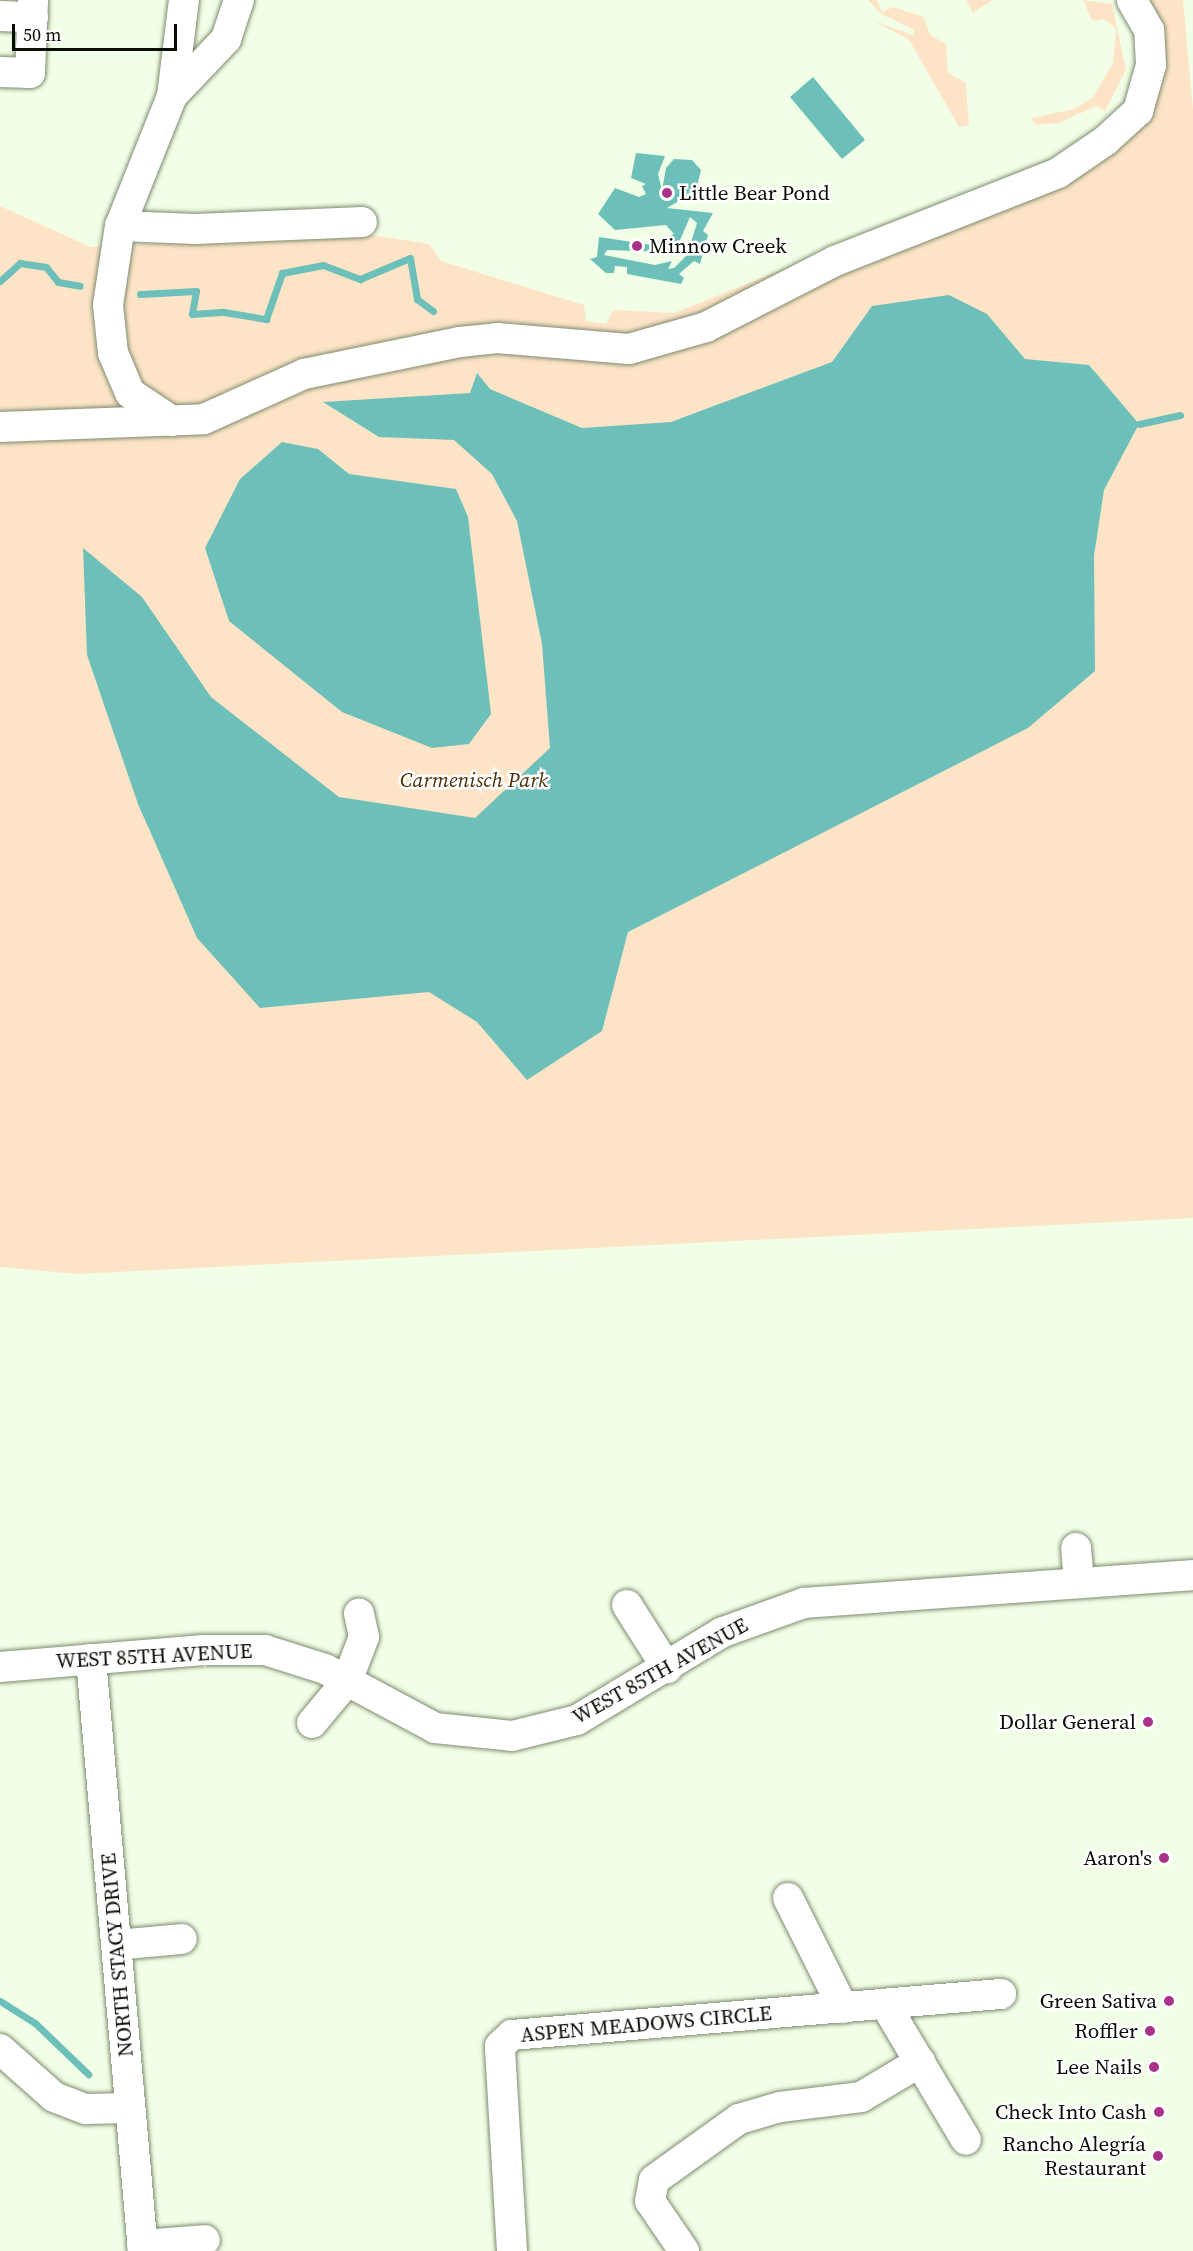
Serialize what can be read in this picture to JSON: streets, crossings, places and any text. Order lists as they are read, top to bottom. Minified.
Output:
{"streets":{"street":["WEST 85TH AVENUE","NORTH STACY DRIVE","ASPEN MEADOWS CIRCLE"]},"crossings":[["WEST 85TH AVENUE","NORTH STACY DRIVE"]],"parks":["Carmenisch Park"],"places":["Little Bear Pond","Minnow Creek","Dollar General","Aaron's","Green Sativa","Roffler","Lee Nails","Check Into Cash","Rancho Alegría Restaurant"],"scale_bar":"50 m"}
